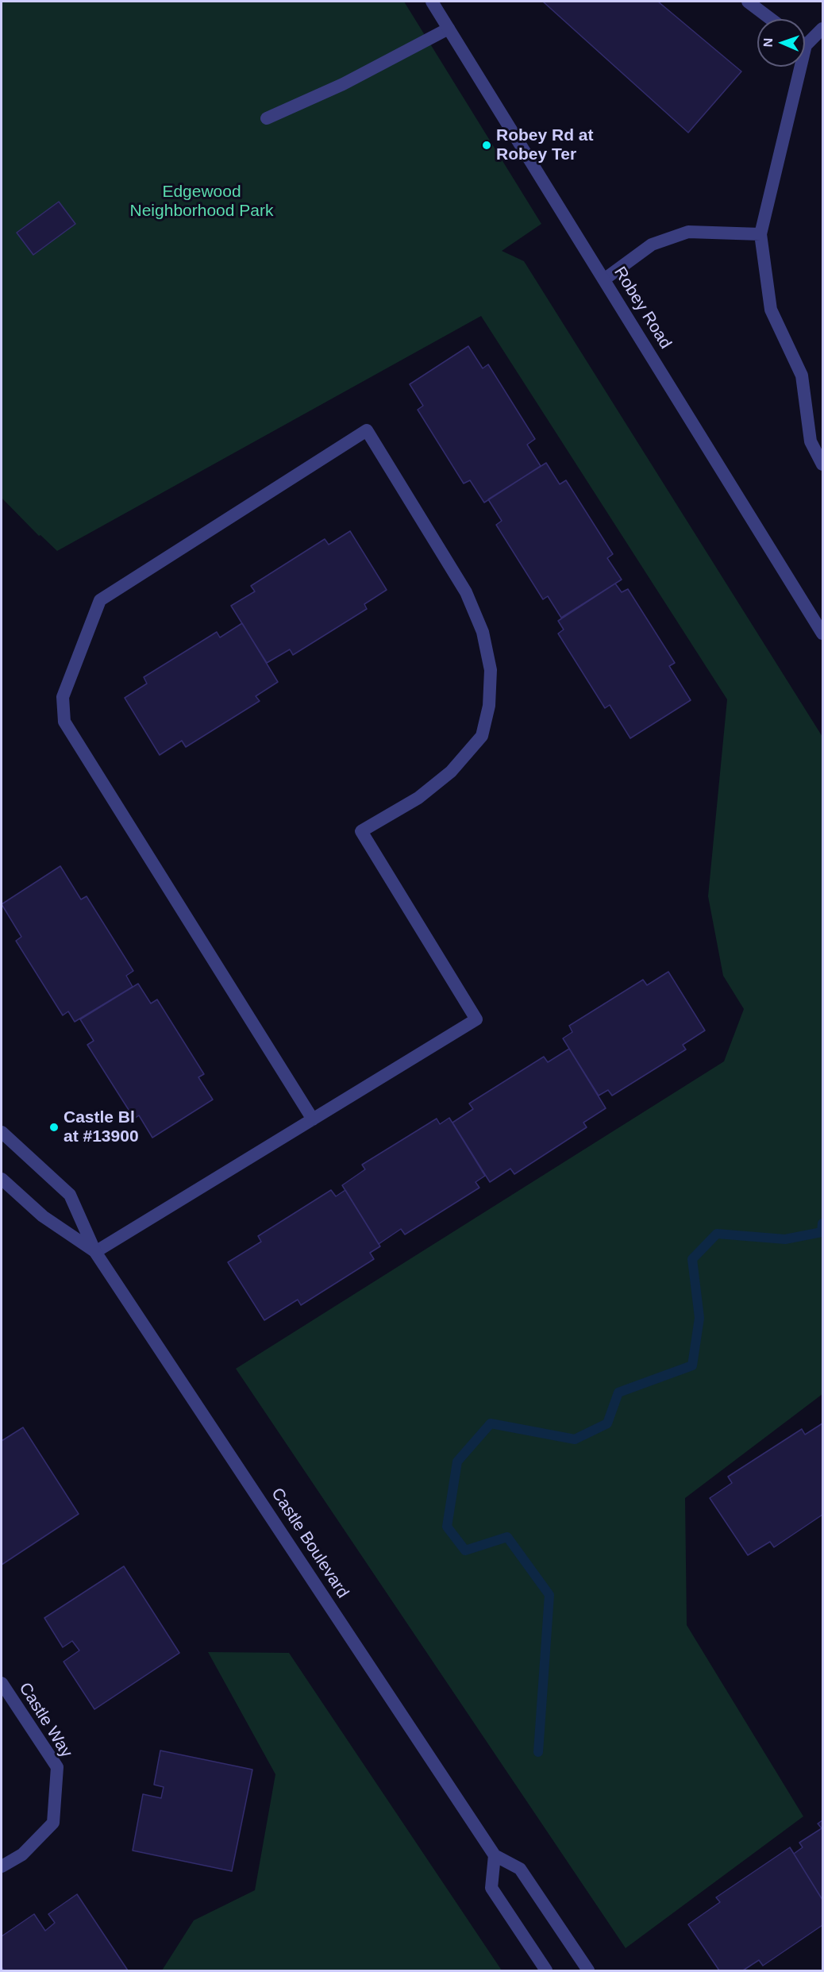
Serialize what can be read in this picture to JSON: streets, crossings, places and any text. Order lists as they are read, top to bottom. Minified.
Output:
{"streets":{"street":["Robey Road","Castle Boulevard","Castle Way"]},"parks":["Edgewood Neighborhood Park"],"places":["Robey Rd at Robey Ter","Castle Bl at #13900"],"north":"left"}
